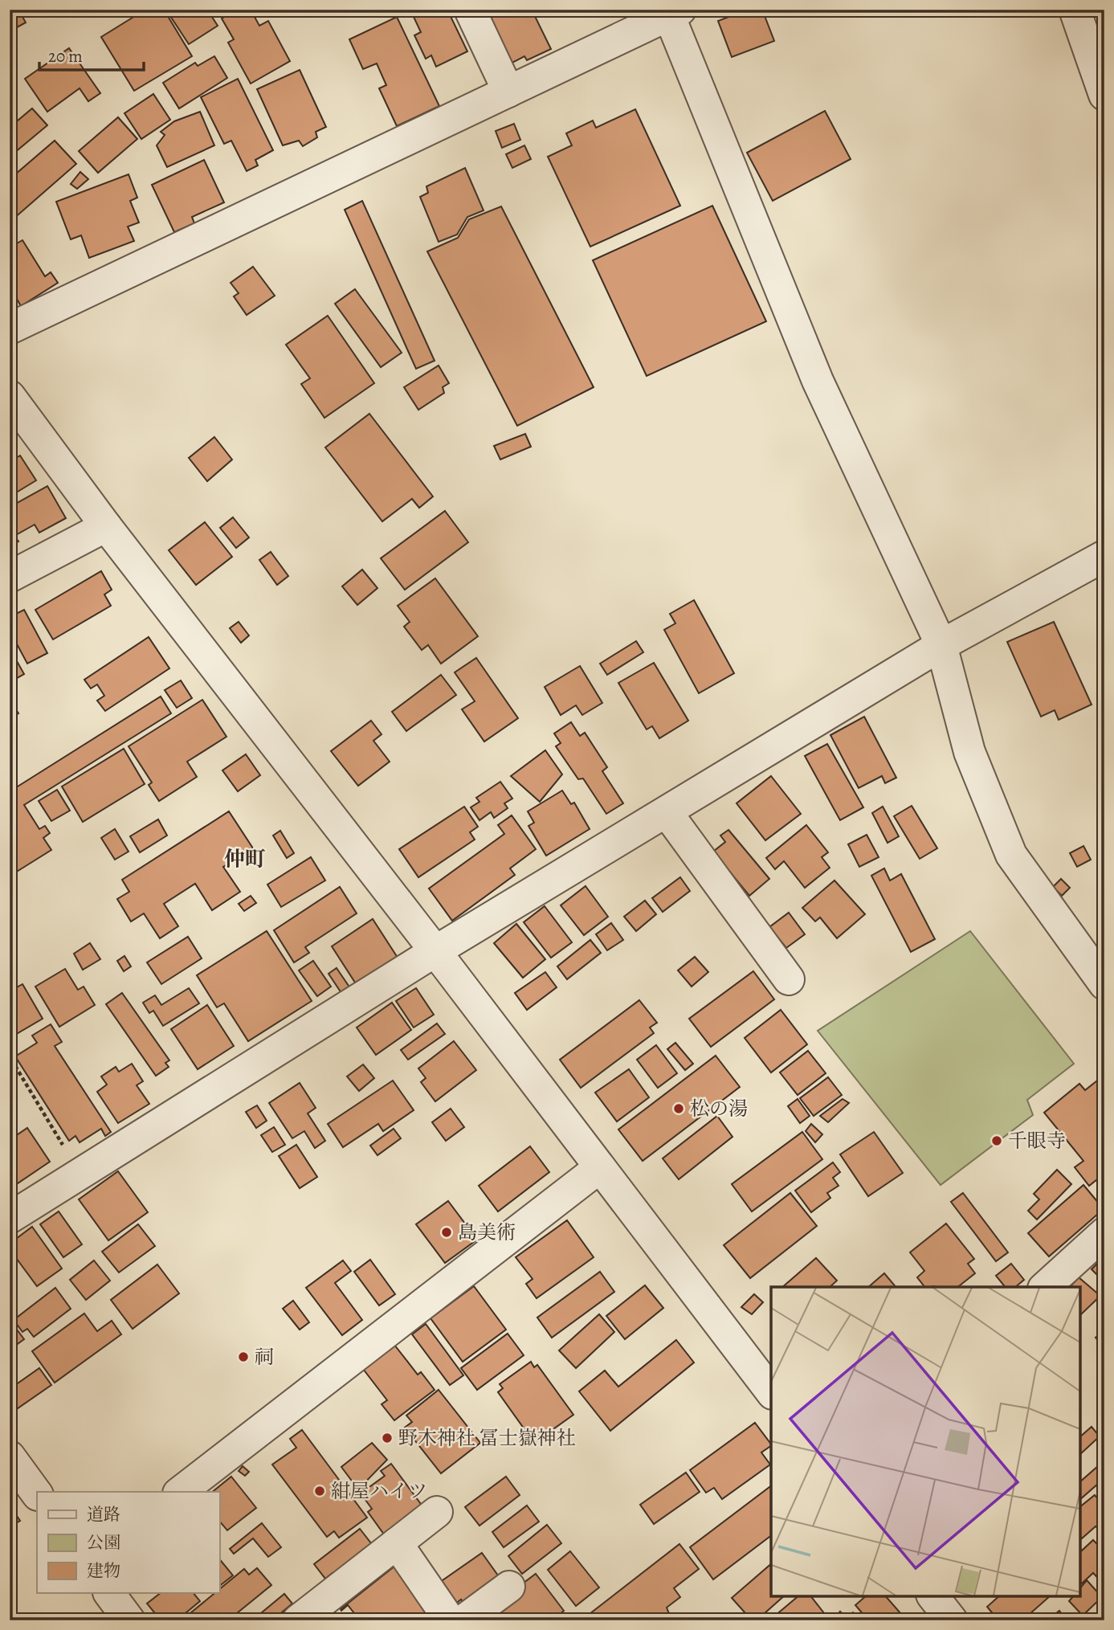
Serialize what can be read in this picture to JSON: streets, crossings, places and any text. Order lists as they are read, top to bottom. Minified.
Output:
{"districts":["仲町"],"places":["松の湯","千眼寺","島美術","祠","野木神社 冨士嶽神社","紺屋ハイツ"],"legend":["道路","公園","建物"],"scale_bar":"20 m"}
